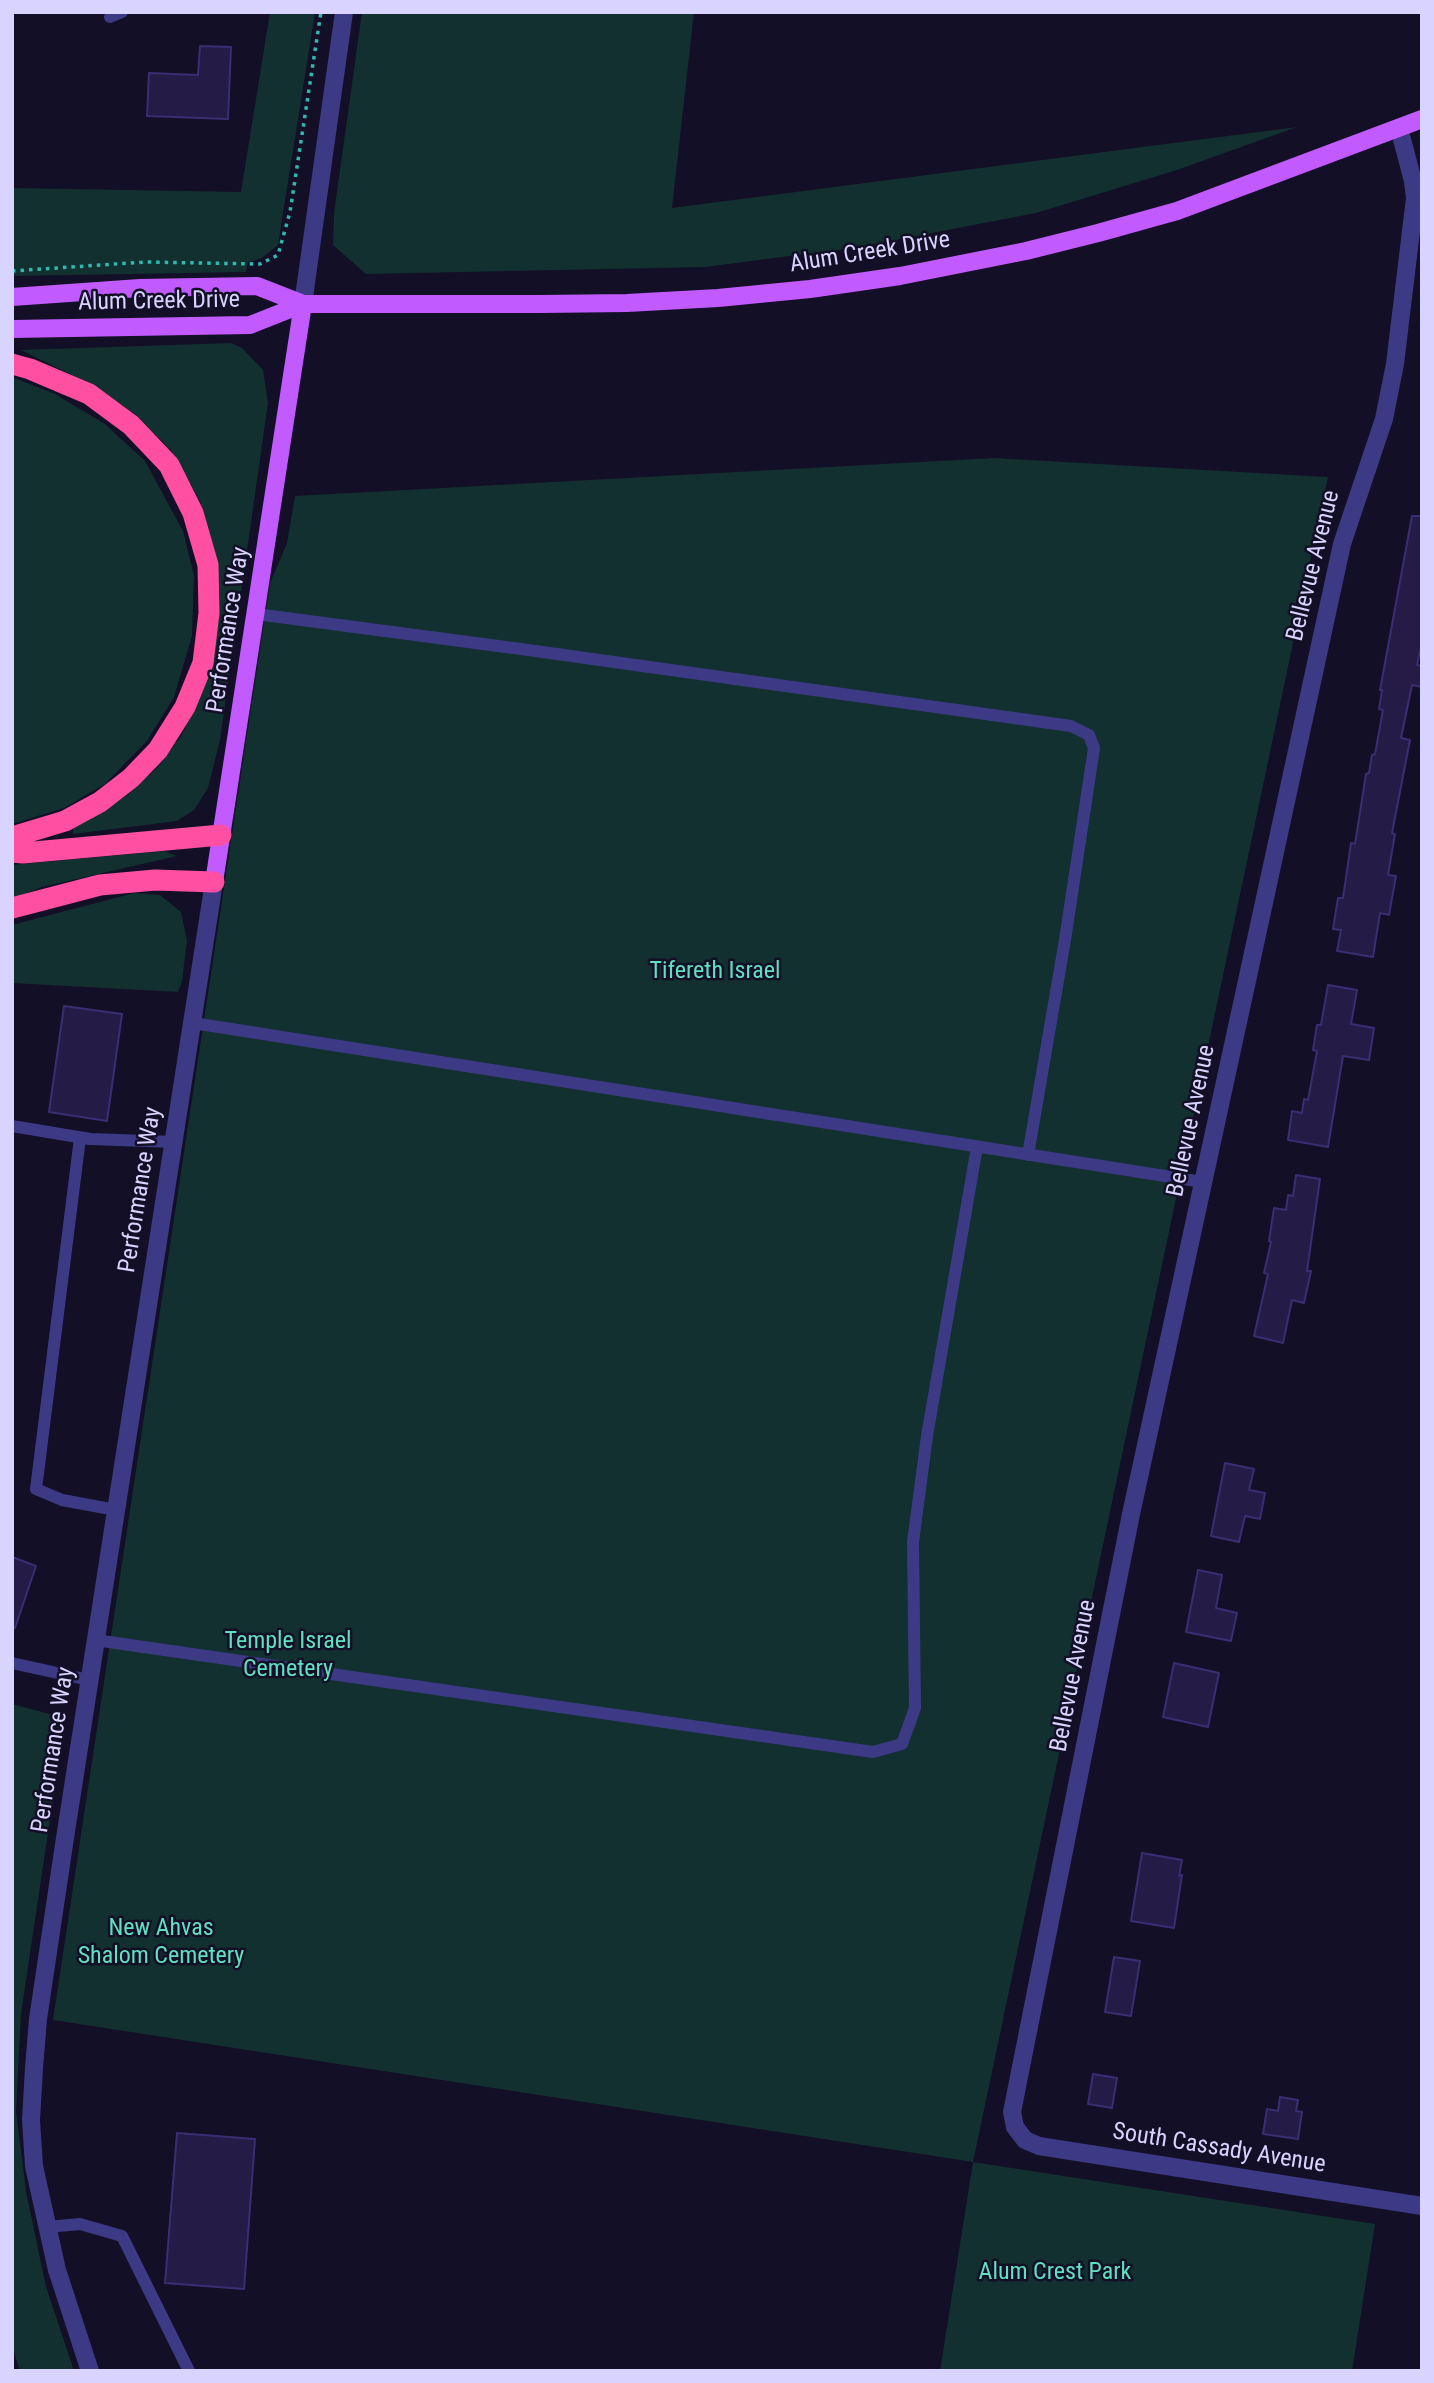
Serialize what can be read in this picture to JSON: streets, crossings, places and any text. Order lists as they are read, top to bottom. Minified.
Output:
{"streets":{"main road":["Alum Creek Drive","Performance Way"],"street":["Bellevue Avenue","South Cassady Avenue"]},"crossings":[["Alum Creek Drive","Bellevue Avenue"],["Alum Creek Drive","Performance Way"],["Bellevue Avenue","South Cassady Avenue"]],"parks":["Tifereth Israel","Temple Israel Cemetery","New Ahvas Shalom Cemetery","Alum Crest Park"]}
